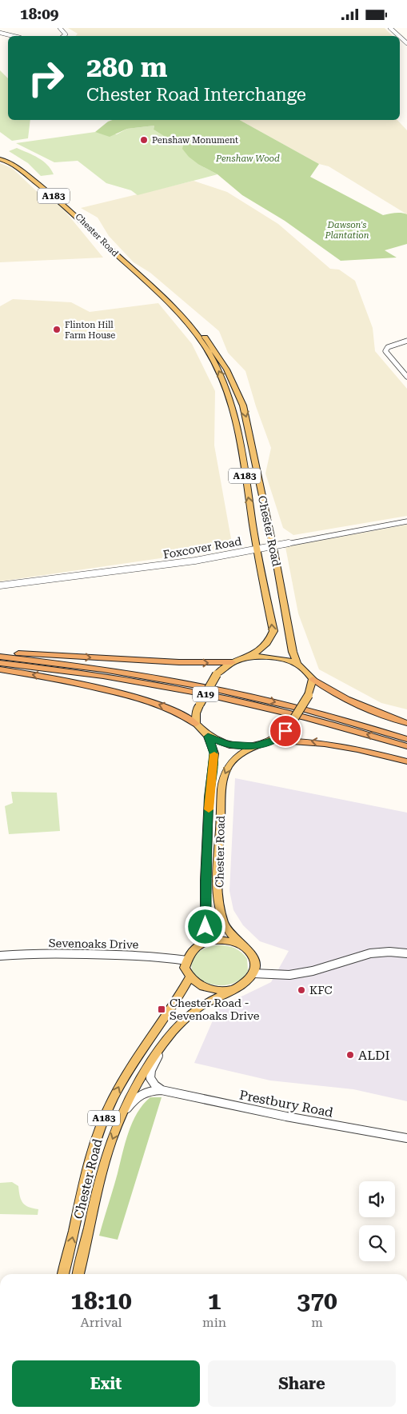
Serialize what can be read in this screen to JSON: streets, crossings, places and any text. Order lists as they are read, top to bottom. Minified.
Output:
{"streets":{"highway":["A19"],"main road":["A183","Chester Road"],"street":["Foxcover Road","Sevenoaks Drive","Prestbury Road"]},"crossings":[["A183","Chester Road"],["Chester Road","Foxcover Road"],["Chester Road","A19"],["Chester Road","Sevenoaks Drive"],["Chester Road","Prestbury Road"]],"parks":["Penshaw Wood","Dawson's Plantation"],"places":{"other":["Penshaw Monument","Flinton Hill Farm House","KFC","ALDI"],"transit":["Chester Road - Sevenoaks Drive"]},"page":{"status":"18:09","turn":["280 m","Chester Road Interchange"],"eta":["18:10","Arrival","1","min","370","m"],"buttons":["Exit","Share"]}}
